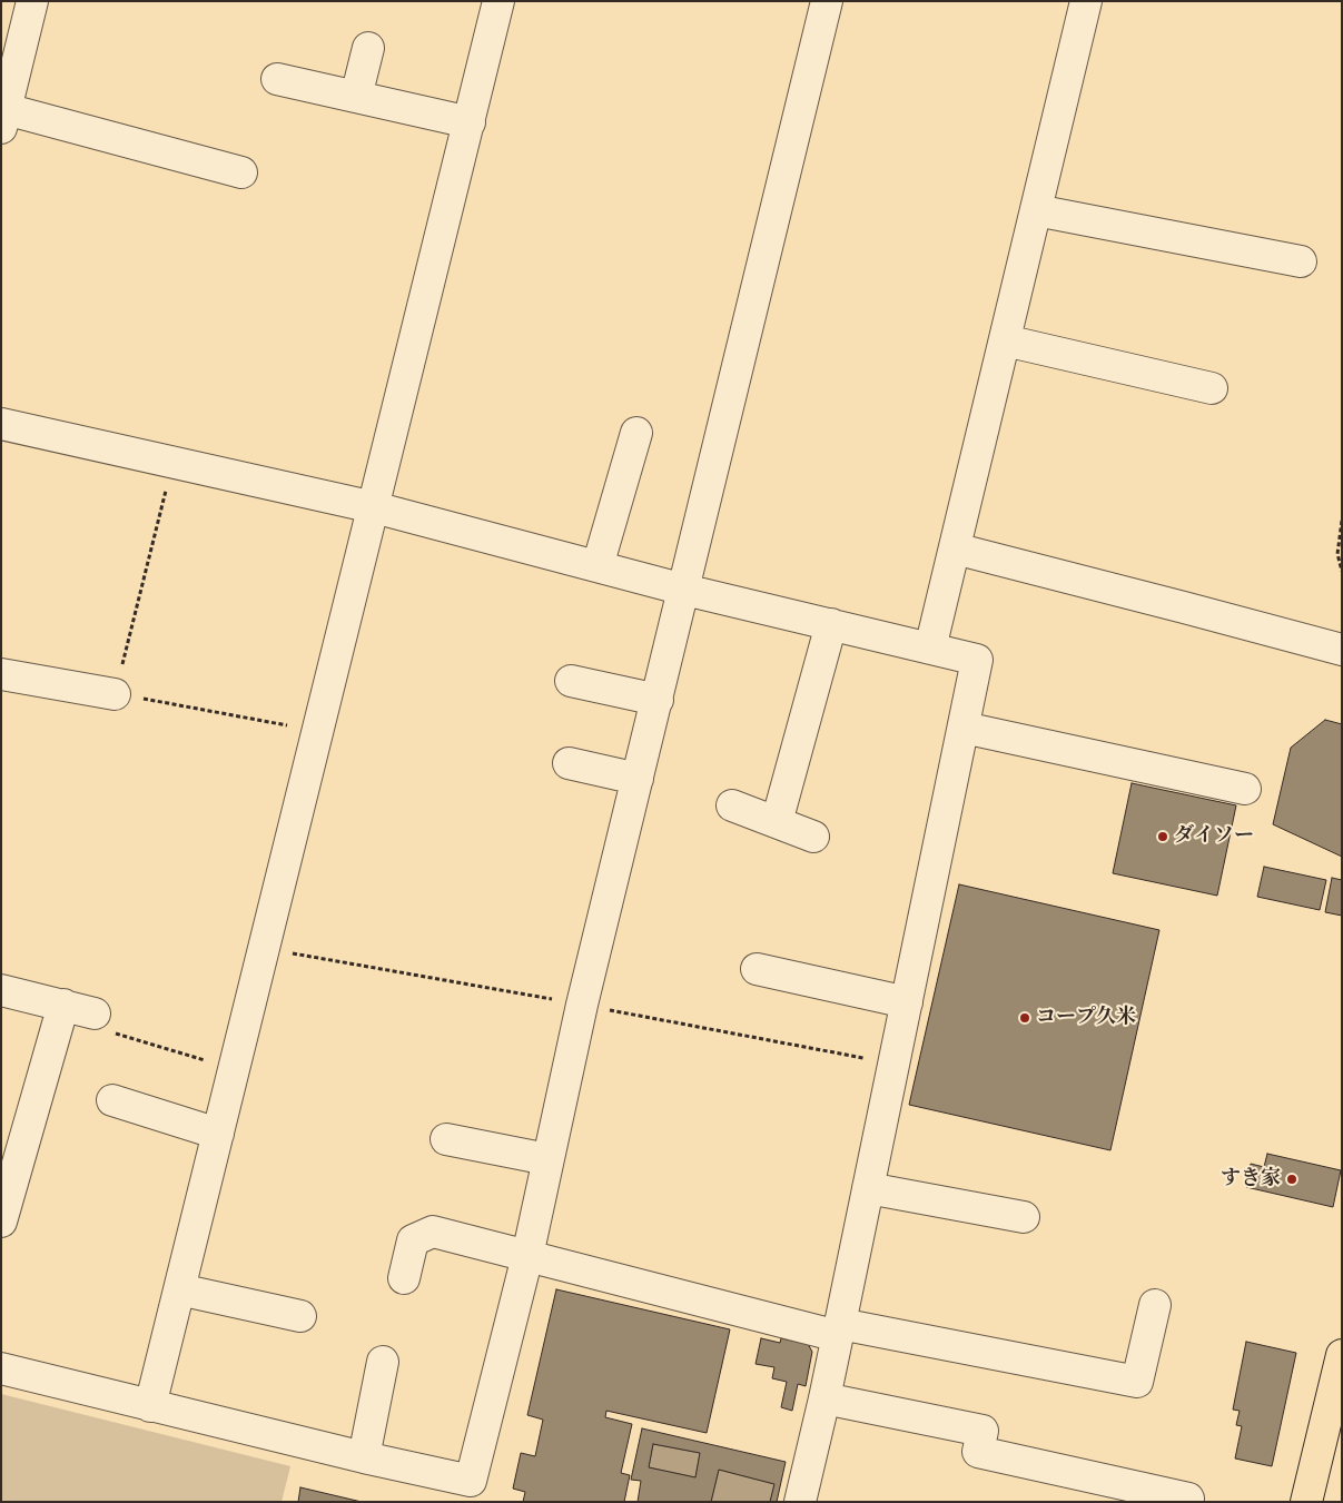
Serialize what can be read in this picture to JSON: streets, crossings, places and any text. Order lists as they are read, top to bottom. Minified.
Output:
{"places":["ダイソー","コープ久米","すき家"]}
